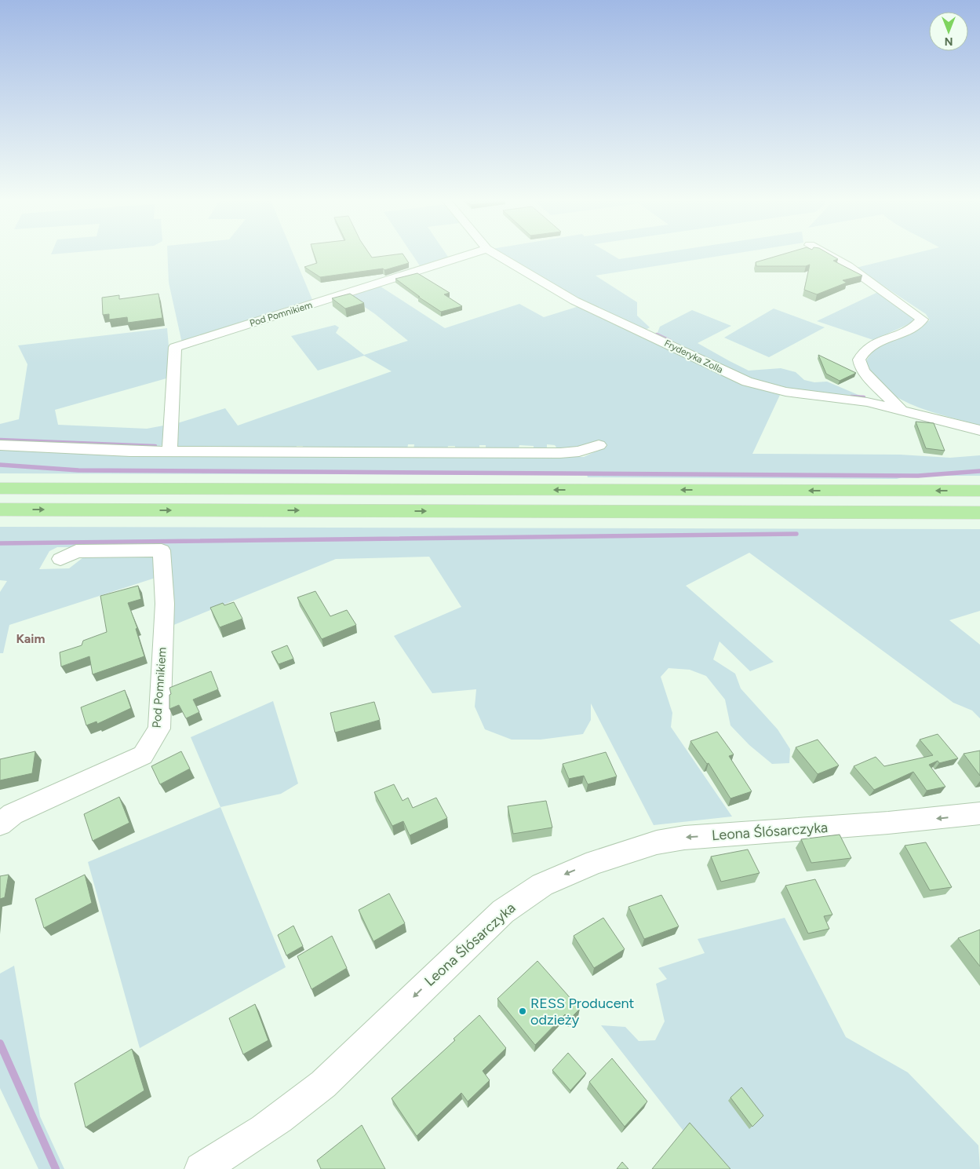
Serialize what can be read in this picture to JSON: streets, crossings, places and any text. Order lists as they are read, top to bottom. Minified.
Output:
{"streets":{"street":["Pod Pomnikiem","Fryderyka Zolla","Leona Ślósarczyka"]},"one_way":["Leona Ślósarczyka"],"districts":["Kaim"],"places":["RESS Producent odzieży"],"north":"bottom"}
